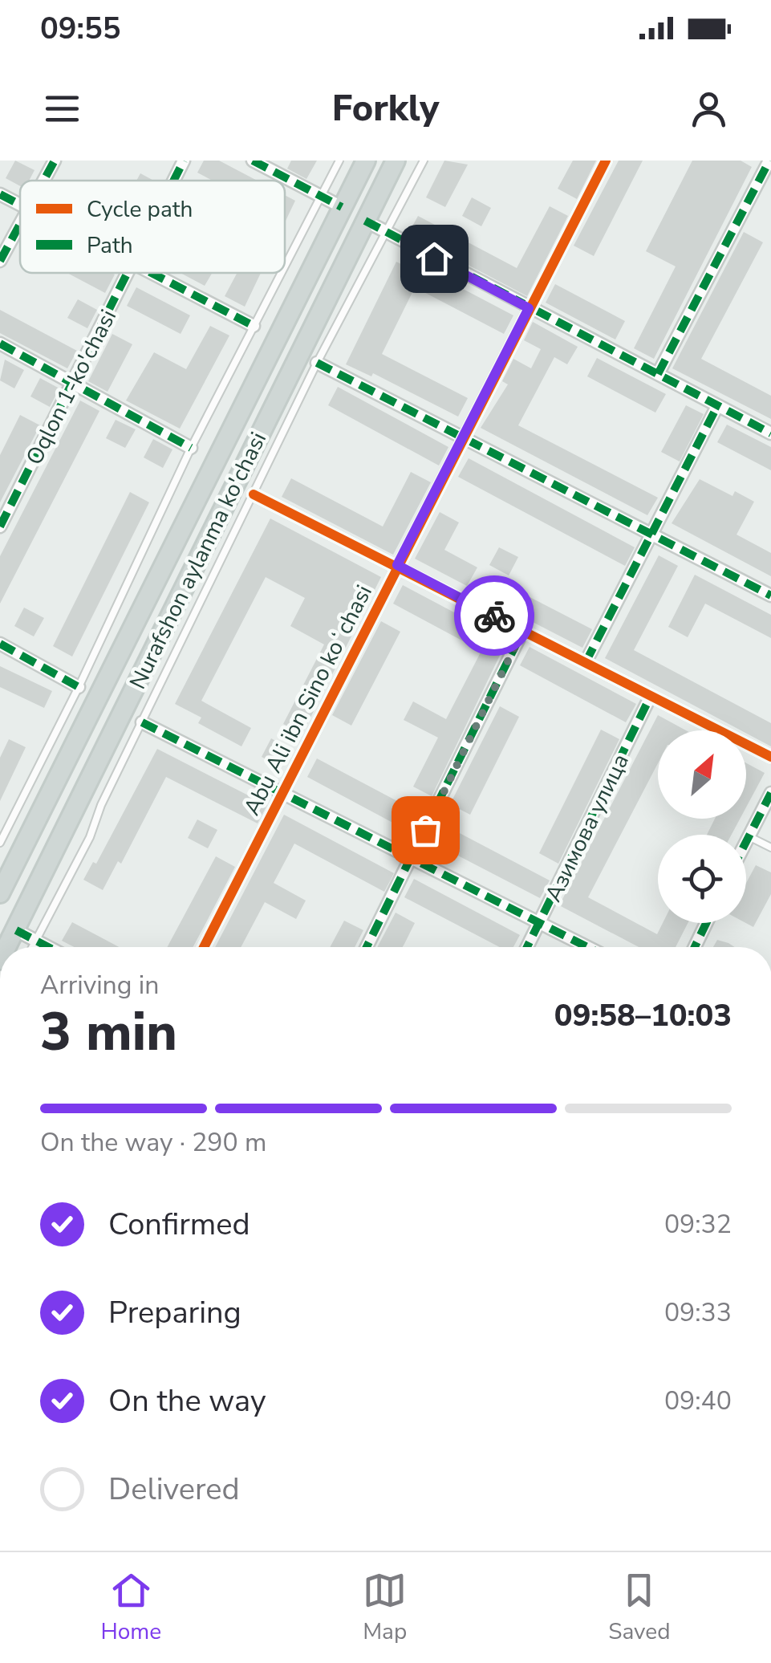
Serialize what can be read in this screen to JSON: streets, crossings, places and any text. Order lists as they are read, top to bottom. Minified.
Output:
{"streets":{"main road":["Nurafshon aylanma ko'chasi"],"street":["Oqlon 1-ko'chasi","Abu Ali ibn Sino koʻchasi","Азимова улица"]},"legend":["Cycle path","Path"],"north":"top right","page":{"status":"09:55","header":"Forkly","heading":["3 min","Arriving in","09:58–10:03"],"bar":"On the way · 290 m","list":[["Confirmed","09:32"],["Preparing","09:33"],["On the way","09:40"],"Delivered"],"tabs":["Home","Map","Saved"]}}
